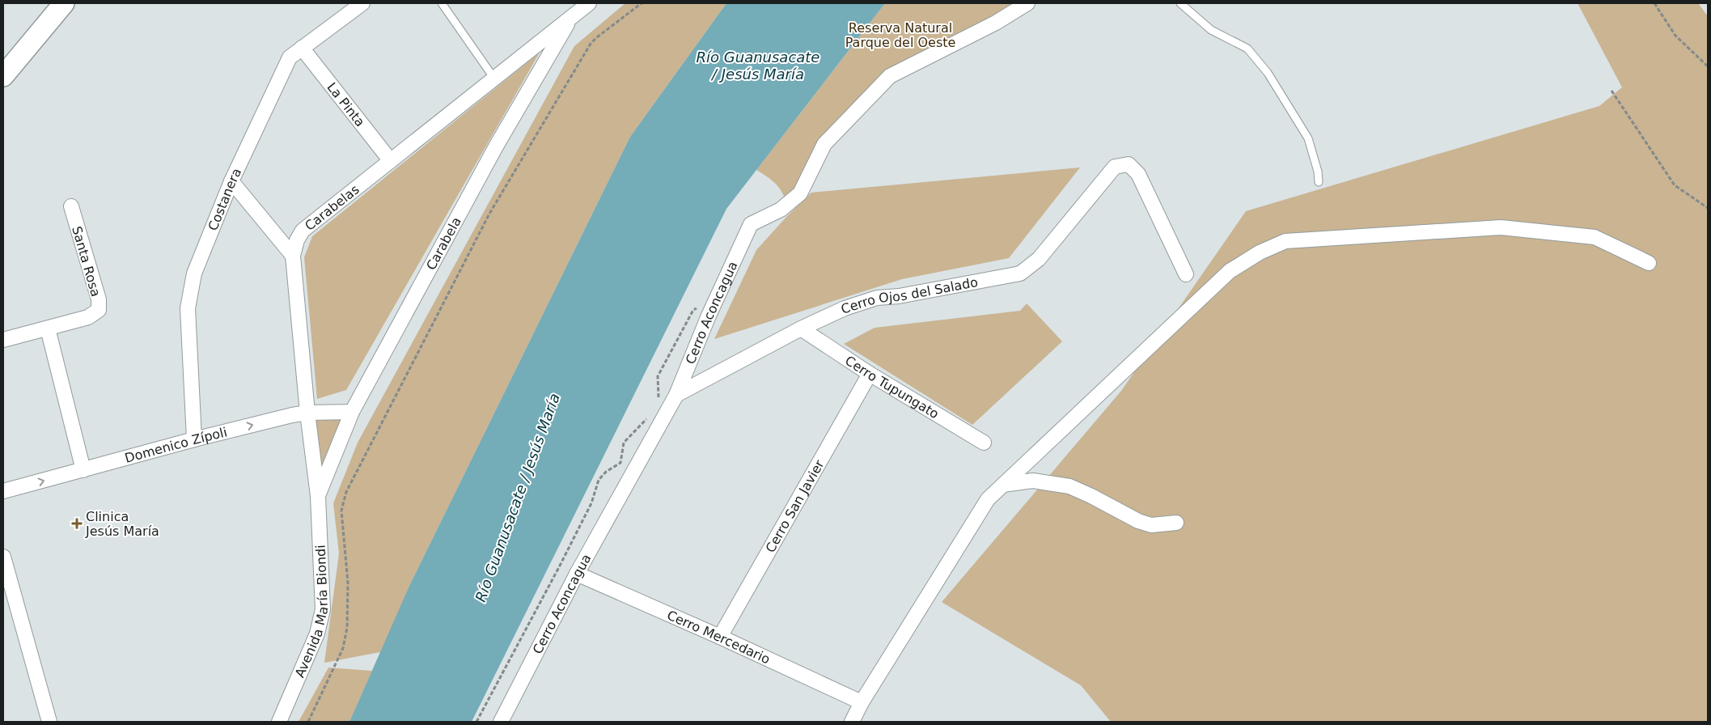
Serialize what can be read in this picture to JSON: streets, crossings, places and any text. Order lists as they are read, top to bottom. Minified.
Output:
{"streets":{"street":["La Pinta","Costanera","Carabelas","Carabela","Santa Rosa","Cerro Ojos del Salado","Cerro Aconcagua","Cerro Tupungato","Domenico Zípoli","Cerro San Javier","Avenida María Biondi","Cerro Mercedario"]},"crossings":[["La Pinta","Costanera"],["La Pinta","Carabelas"],["Costanera","Domenico Zípoli"],["Carabelas","Carabela"],["Carabelas","Domenico Zípoli"],["Carabelas","Avenida María Biondi"],["Carabela","Domenico Zípoli"],["Carabela","Avenida María Biondi"],["Cerro Ojos del Salado","Cerro Aconcagua"],["Cerro Ojos del Salado","Cerro Tupungato"],["Cerro Aconcagua","Cerro Mercedario"],["Cerro Tupungato","Cerro San Javier"],["Cerro San Javier","Cerro Mercedario"]],"one_way":["Domenico Zípoli"],"water":["Río Guanusacate / Jesús María"],"parks":["Reserva Natural Parque del Oeste"],"places":{"health":["Clinica Jesús María"]}}
